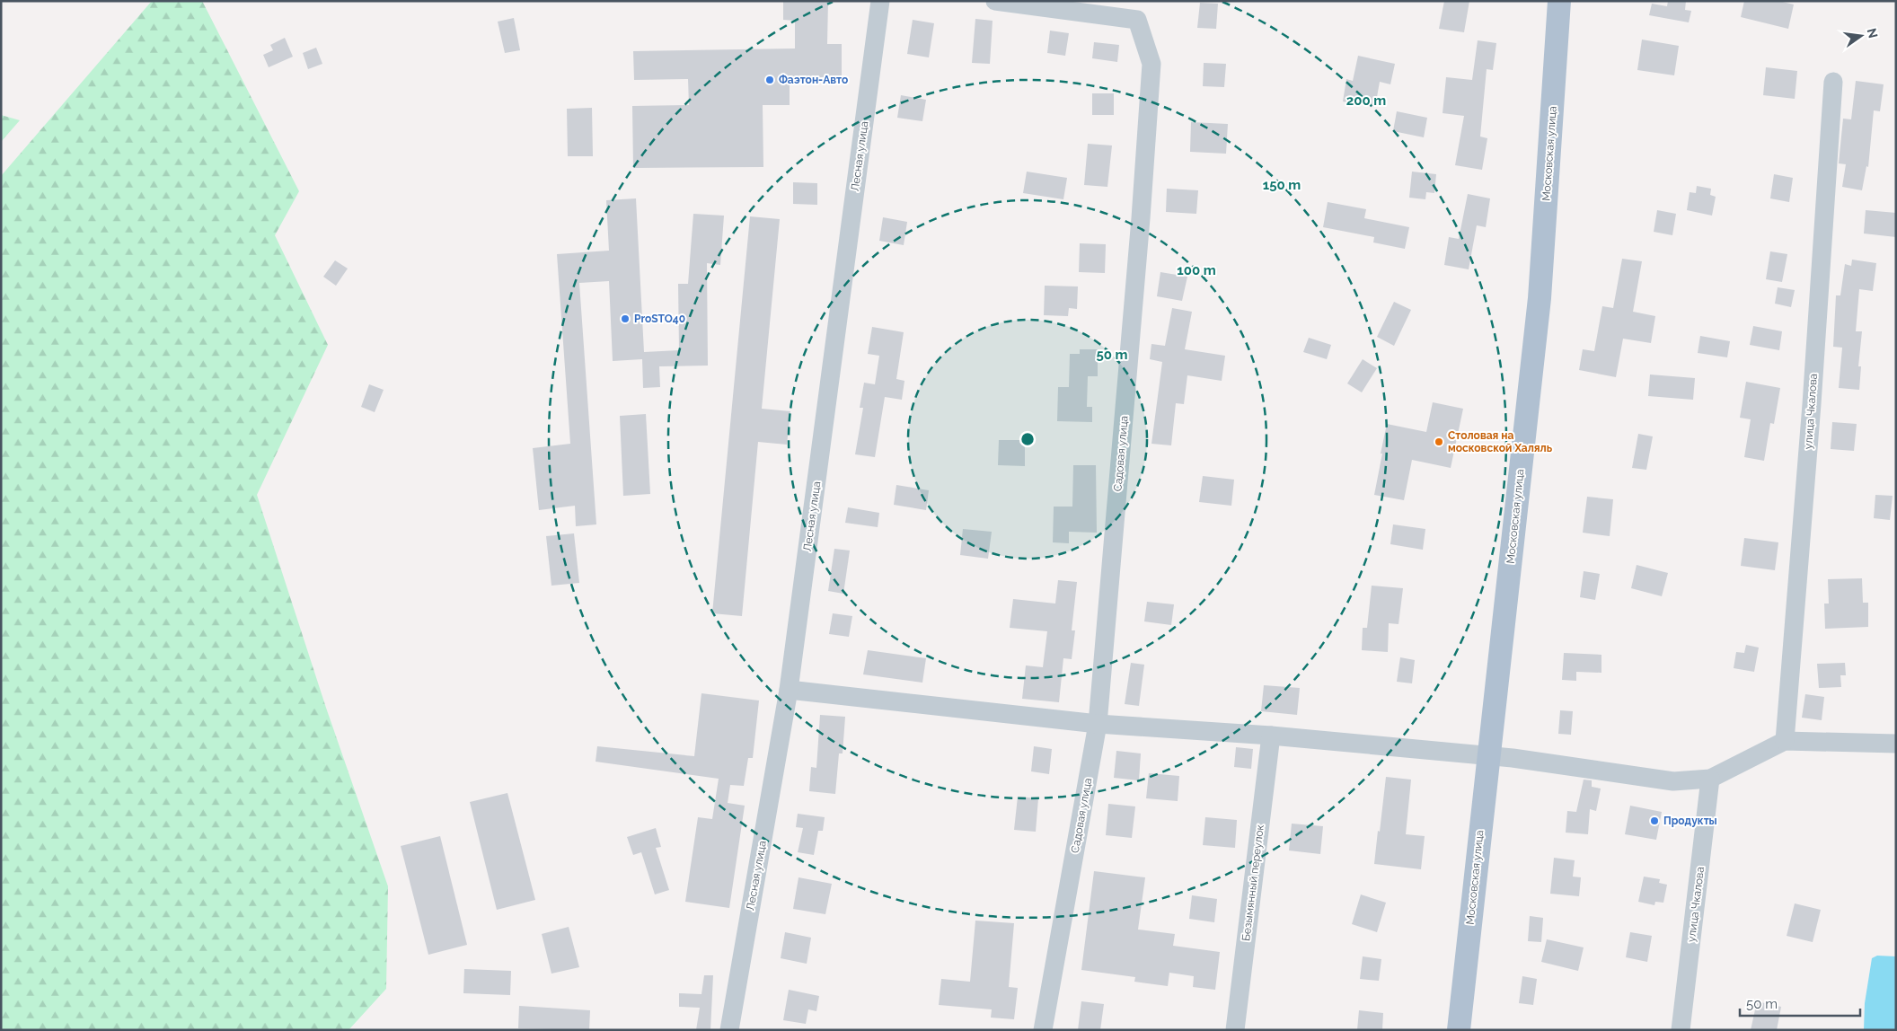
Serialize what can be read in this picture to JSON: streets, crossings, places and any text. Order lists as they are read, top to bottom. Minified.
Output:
{"streets":{"main road":["Московская улица"],"street":["Лесная улица","улица Чкалова","Садовая улица","Безымянный переулок"]},"places":["Фаэтон-Авто","ProSTO40","Столовая на московской Халяль","Продукты"],"scale_bar":"50 m","north":"right","rings":["200 m","150 m","100 m","50 m"]}
